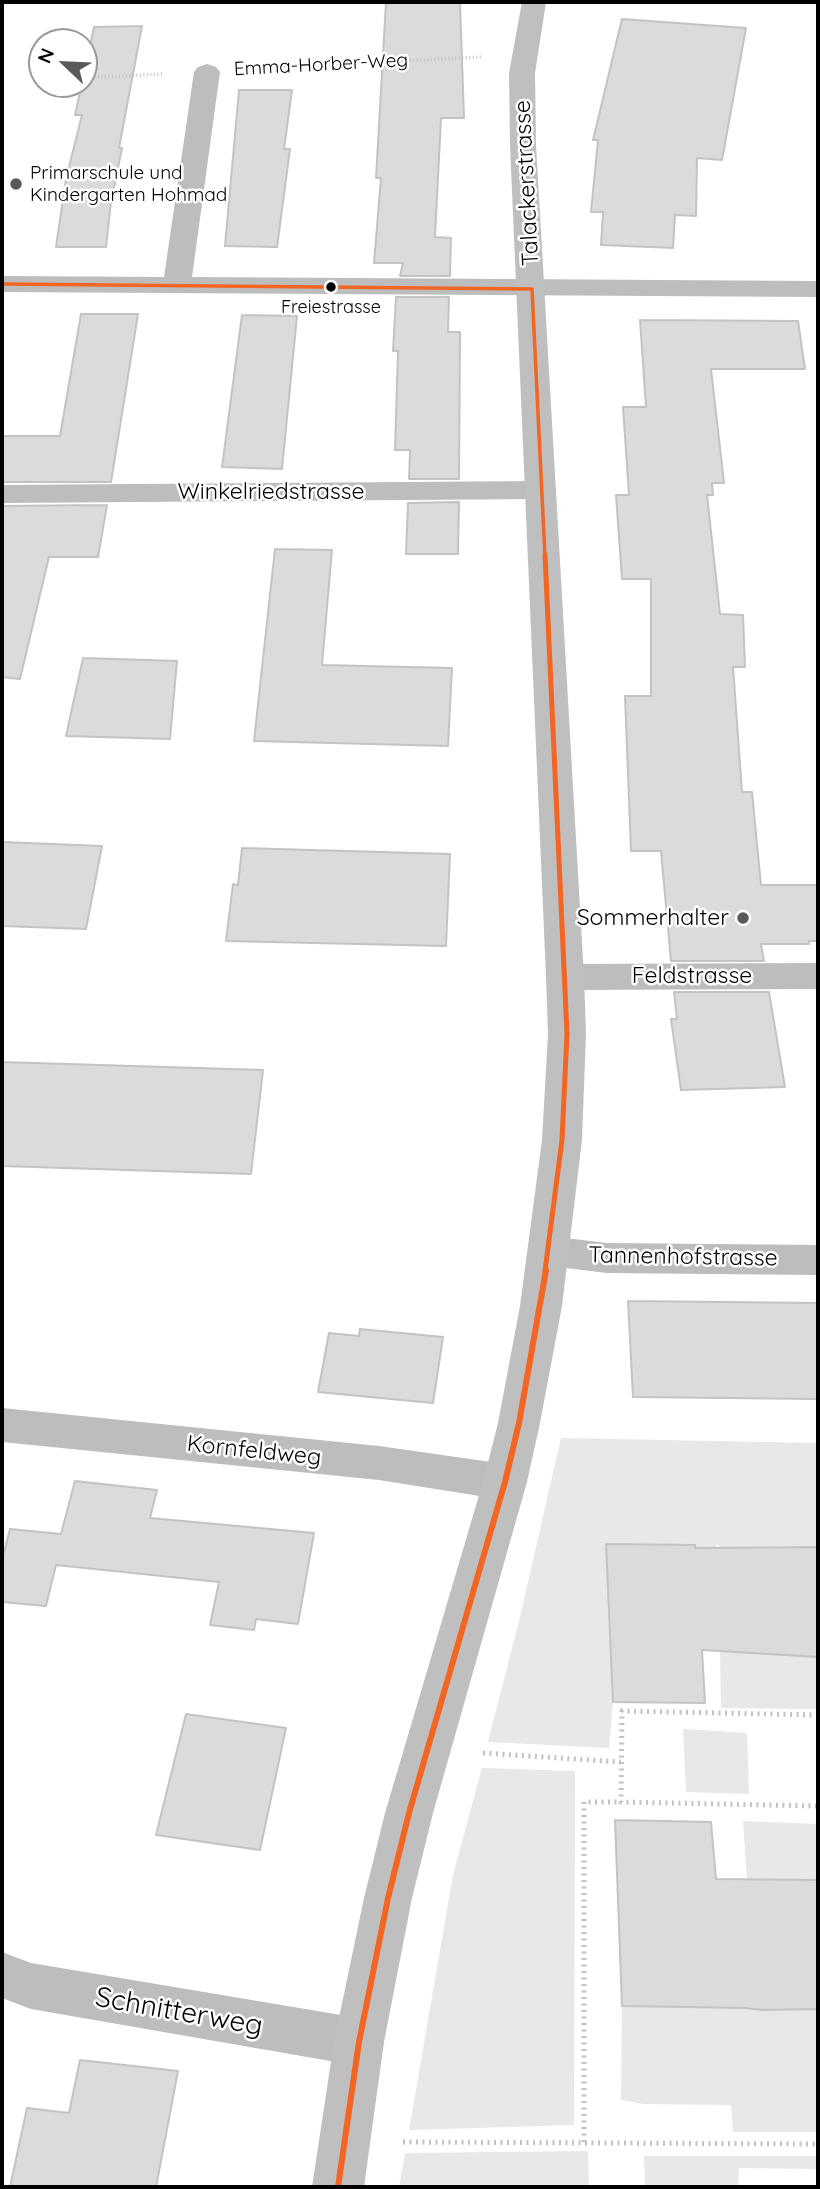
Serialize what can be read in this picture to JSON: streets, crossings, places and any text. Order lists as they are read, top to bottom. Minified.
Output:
{"streets":{"main road":["Talackerstrasse"],"street":["Emma-Horber-Weg","Winkelriedstrasse","Feldstrasse","Tannenhofstrasse","Kornfeldweg","Schnitterweg"]},"crossings":[["Emma-Horber-Weg","Talackerstrasse"],["Talackerstrasse","Winkelriedstrasse"],["Talackerstrasse","Feldstrasse"],["Talackerstrasse","Tannenhofstrasse"],["Talackerstrasse","Kornfeldweg"],["Talackerstrasse","Schnitterweg"]],"places":["Primarschule und Kindergarten Hohmad","Freiestrasse","Sommerhalter"],"north":"top left"}
